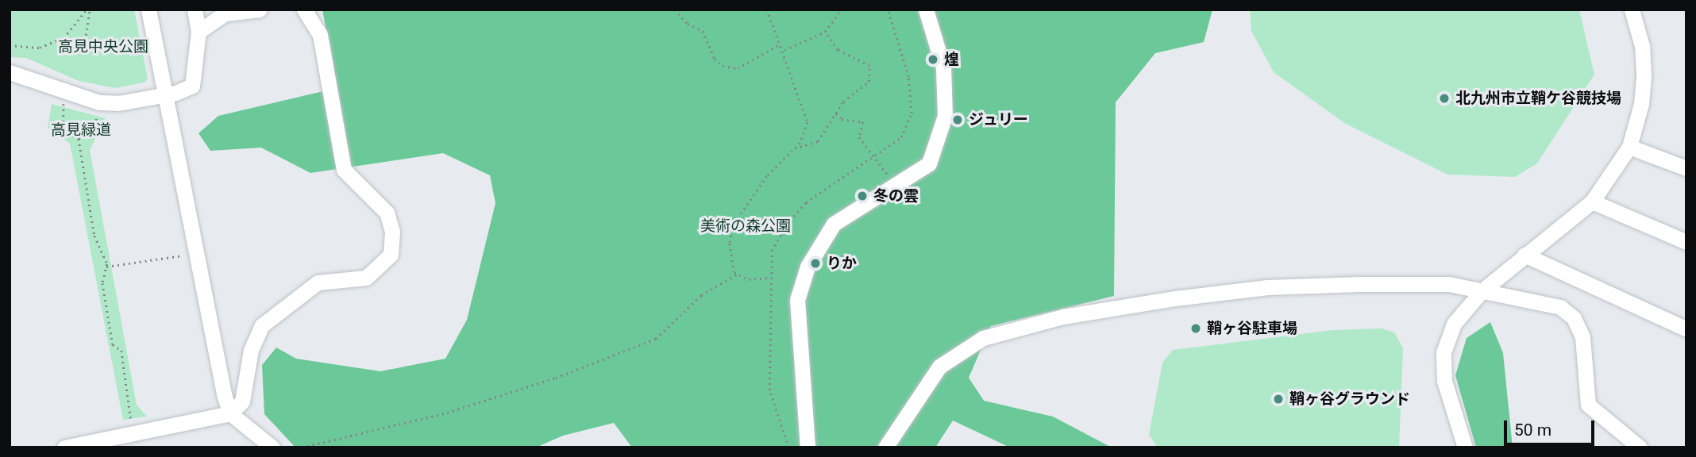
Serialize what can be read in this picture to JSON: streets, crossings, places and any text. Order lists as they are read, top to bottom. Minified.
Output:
{"parks":["高見中央公園","高見緑道","美術の森公園"],"places":["煌","北九州市立鞘ケ谷競技場","ジュリー","冬の雲","りか","鞘ヶ谷駐車場","鞘ヶ谷グラウンド"],"scale_bar":"50 m"}
